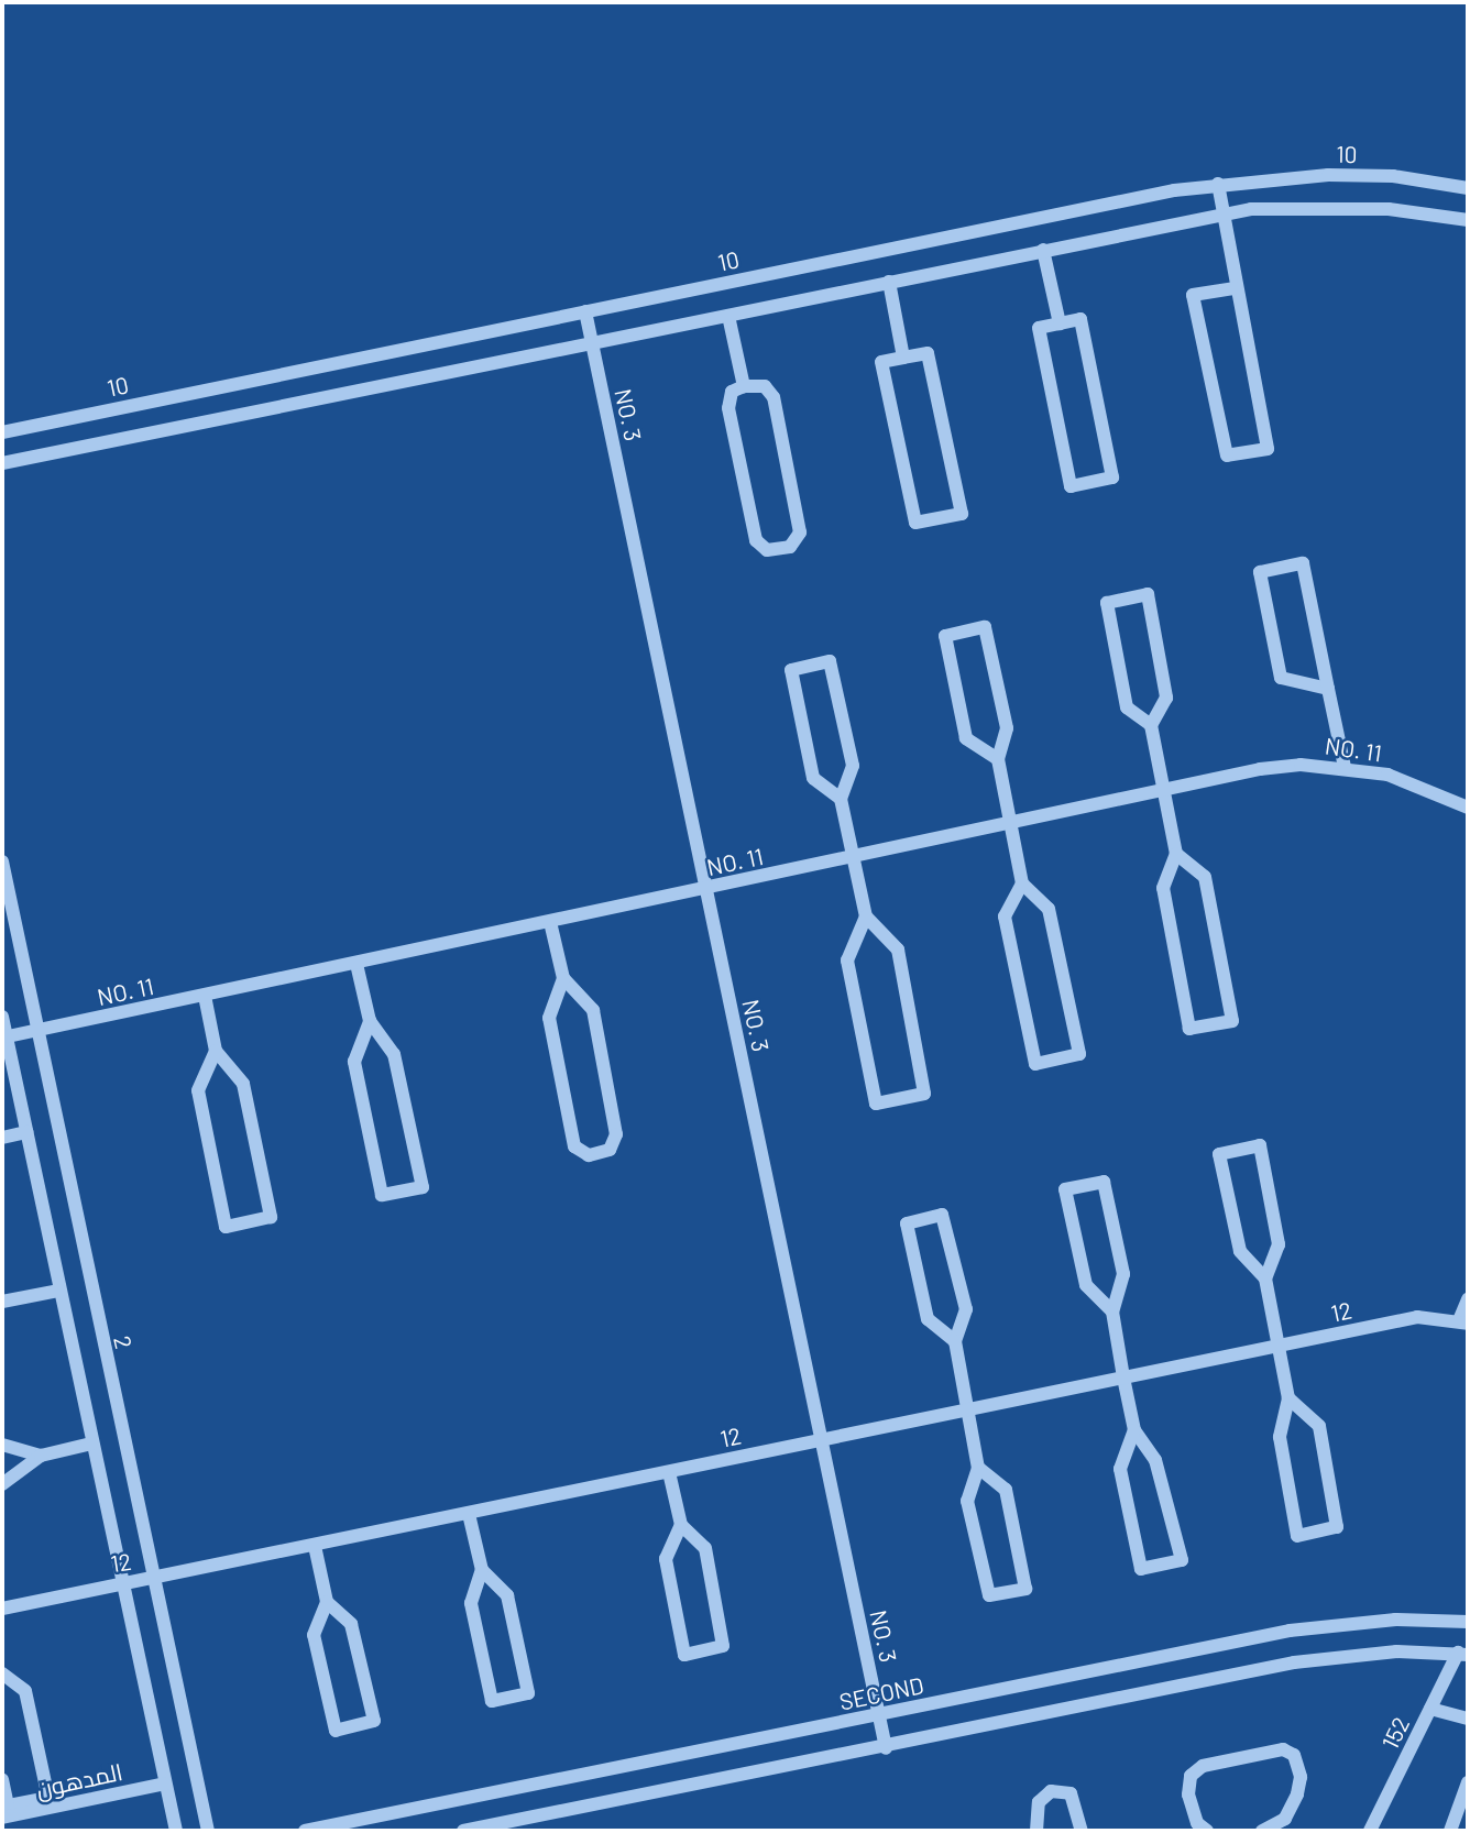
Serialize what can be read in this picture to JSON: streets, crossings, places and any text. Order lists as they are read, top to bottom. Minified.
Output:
{"streets":{"street":["10","NO. 3","NO. 11","12","2","SECOND","152","المدهون"]},"crossings":[["10","NO. 3"],["NO. 3","NO. 11"],["NO. 3","12"],["NO. 3","SECOND"],["NO. 11","2"],["12","2"]]}
